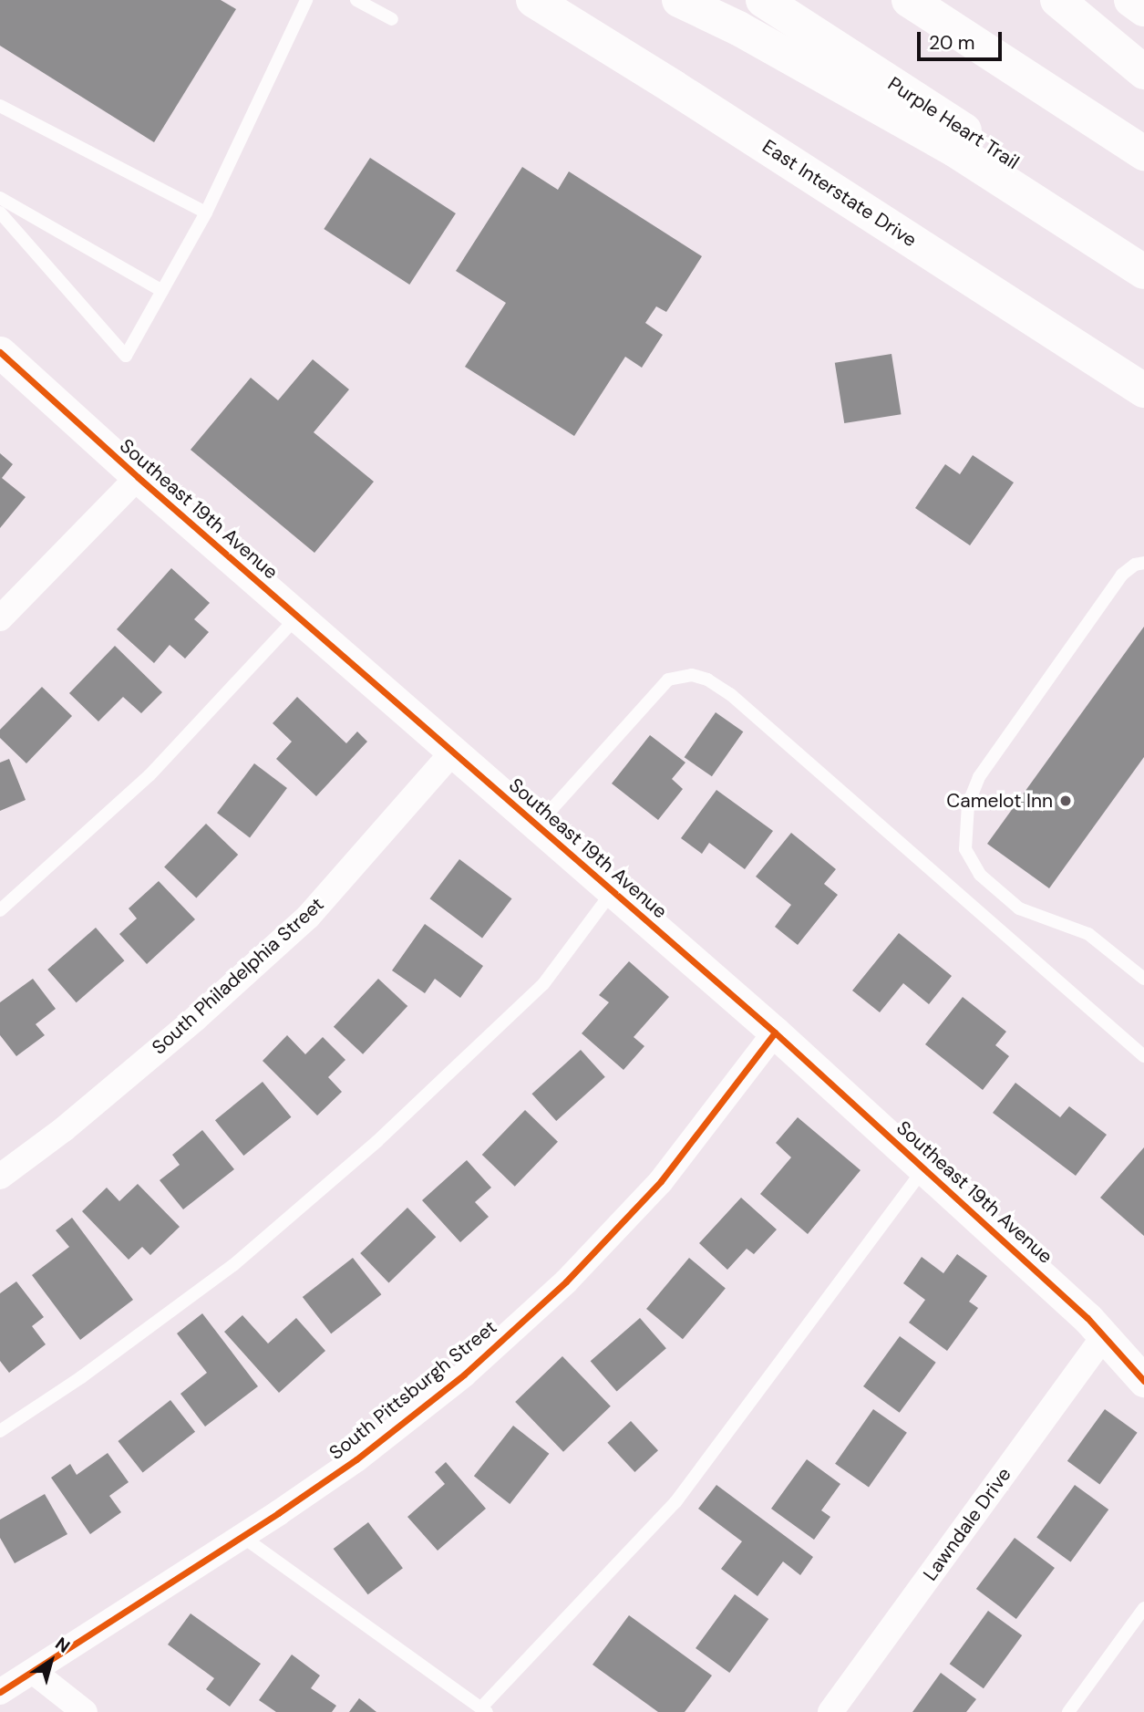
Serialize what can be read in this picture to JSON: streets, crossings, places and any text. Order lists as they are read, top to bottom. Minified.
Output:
{"streets":{"main road":["Purple Heart Trail","East Interstate Drive"],"street":["Southeast 19th Avenue","South Philadelphia Street","South Pittsburgh Street","Lawndale Drive"]},"crossings":[["Southeast 19th Avenue","South Philadelphia Street"],["Southeast 19th Avenue","South Pittsburgh Street"],["Southeast 19th Avenue","Lawndale Drive"]],"places":["Camelot Inn"],"scale_bar":"20 m","north":"top right"}
